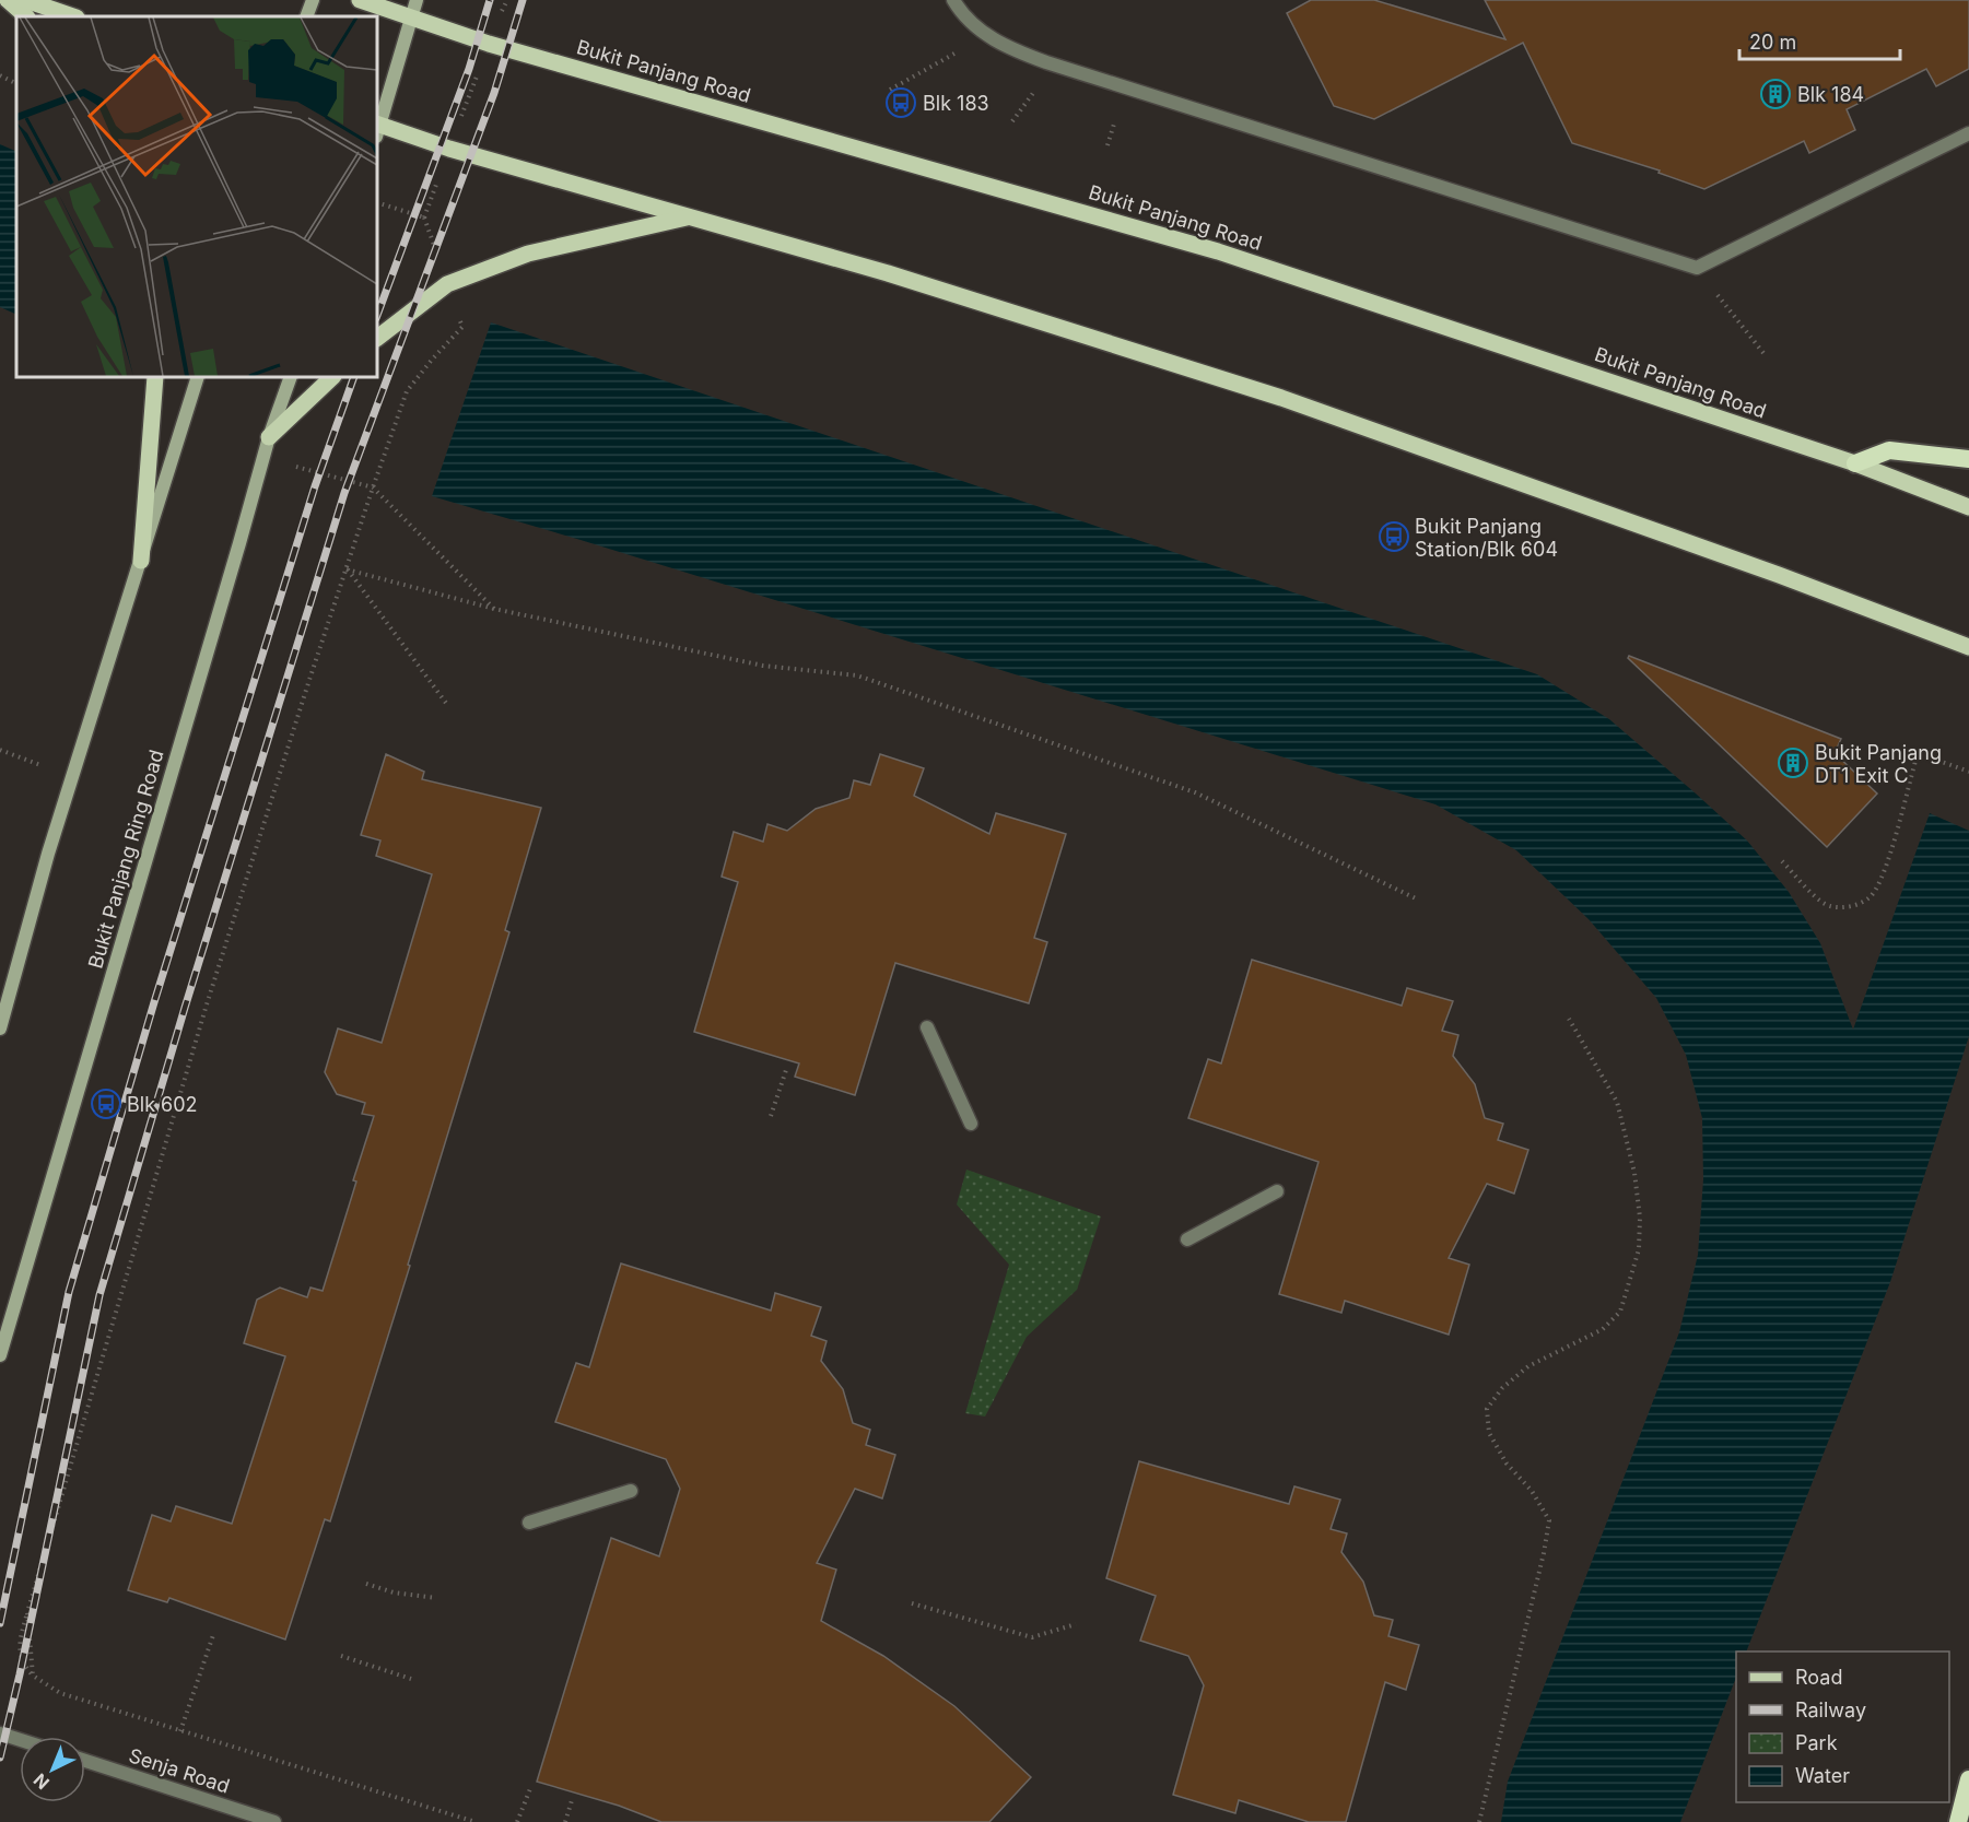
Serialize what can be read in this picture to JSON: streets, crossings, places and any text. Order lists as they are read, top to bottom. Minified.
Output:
{"streets":{"main road":["Bukit Panjang Road","Bukit Panjang Ring Road"],"street":["Senja Road"]},"places":{"building":["Blk 184","Bukit Panjang DT1 Exit C"],"bus stop":["Blk 183","Bukit Panjang Station/Blk 604","Blk 602"]},"legend":["Road","Railway","Park","Water"],"scale_bar":"20 m","north":"bottom left"}
